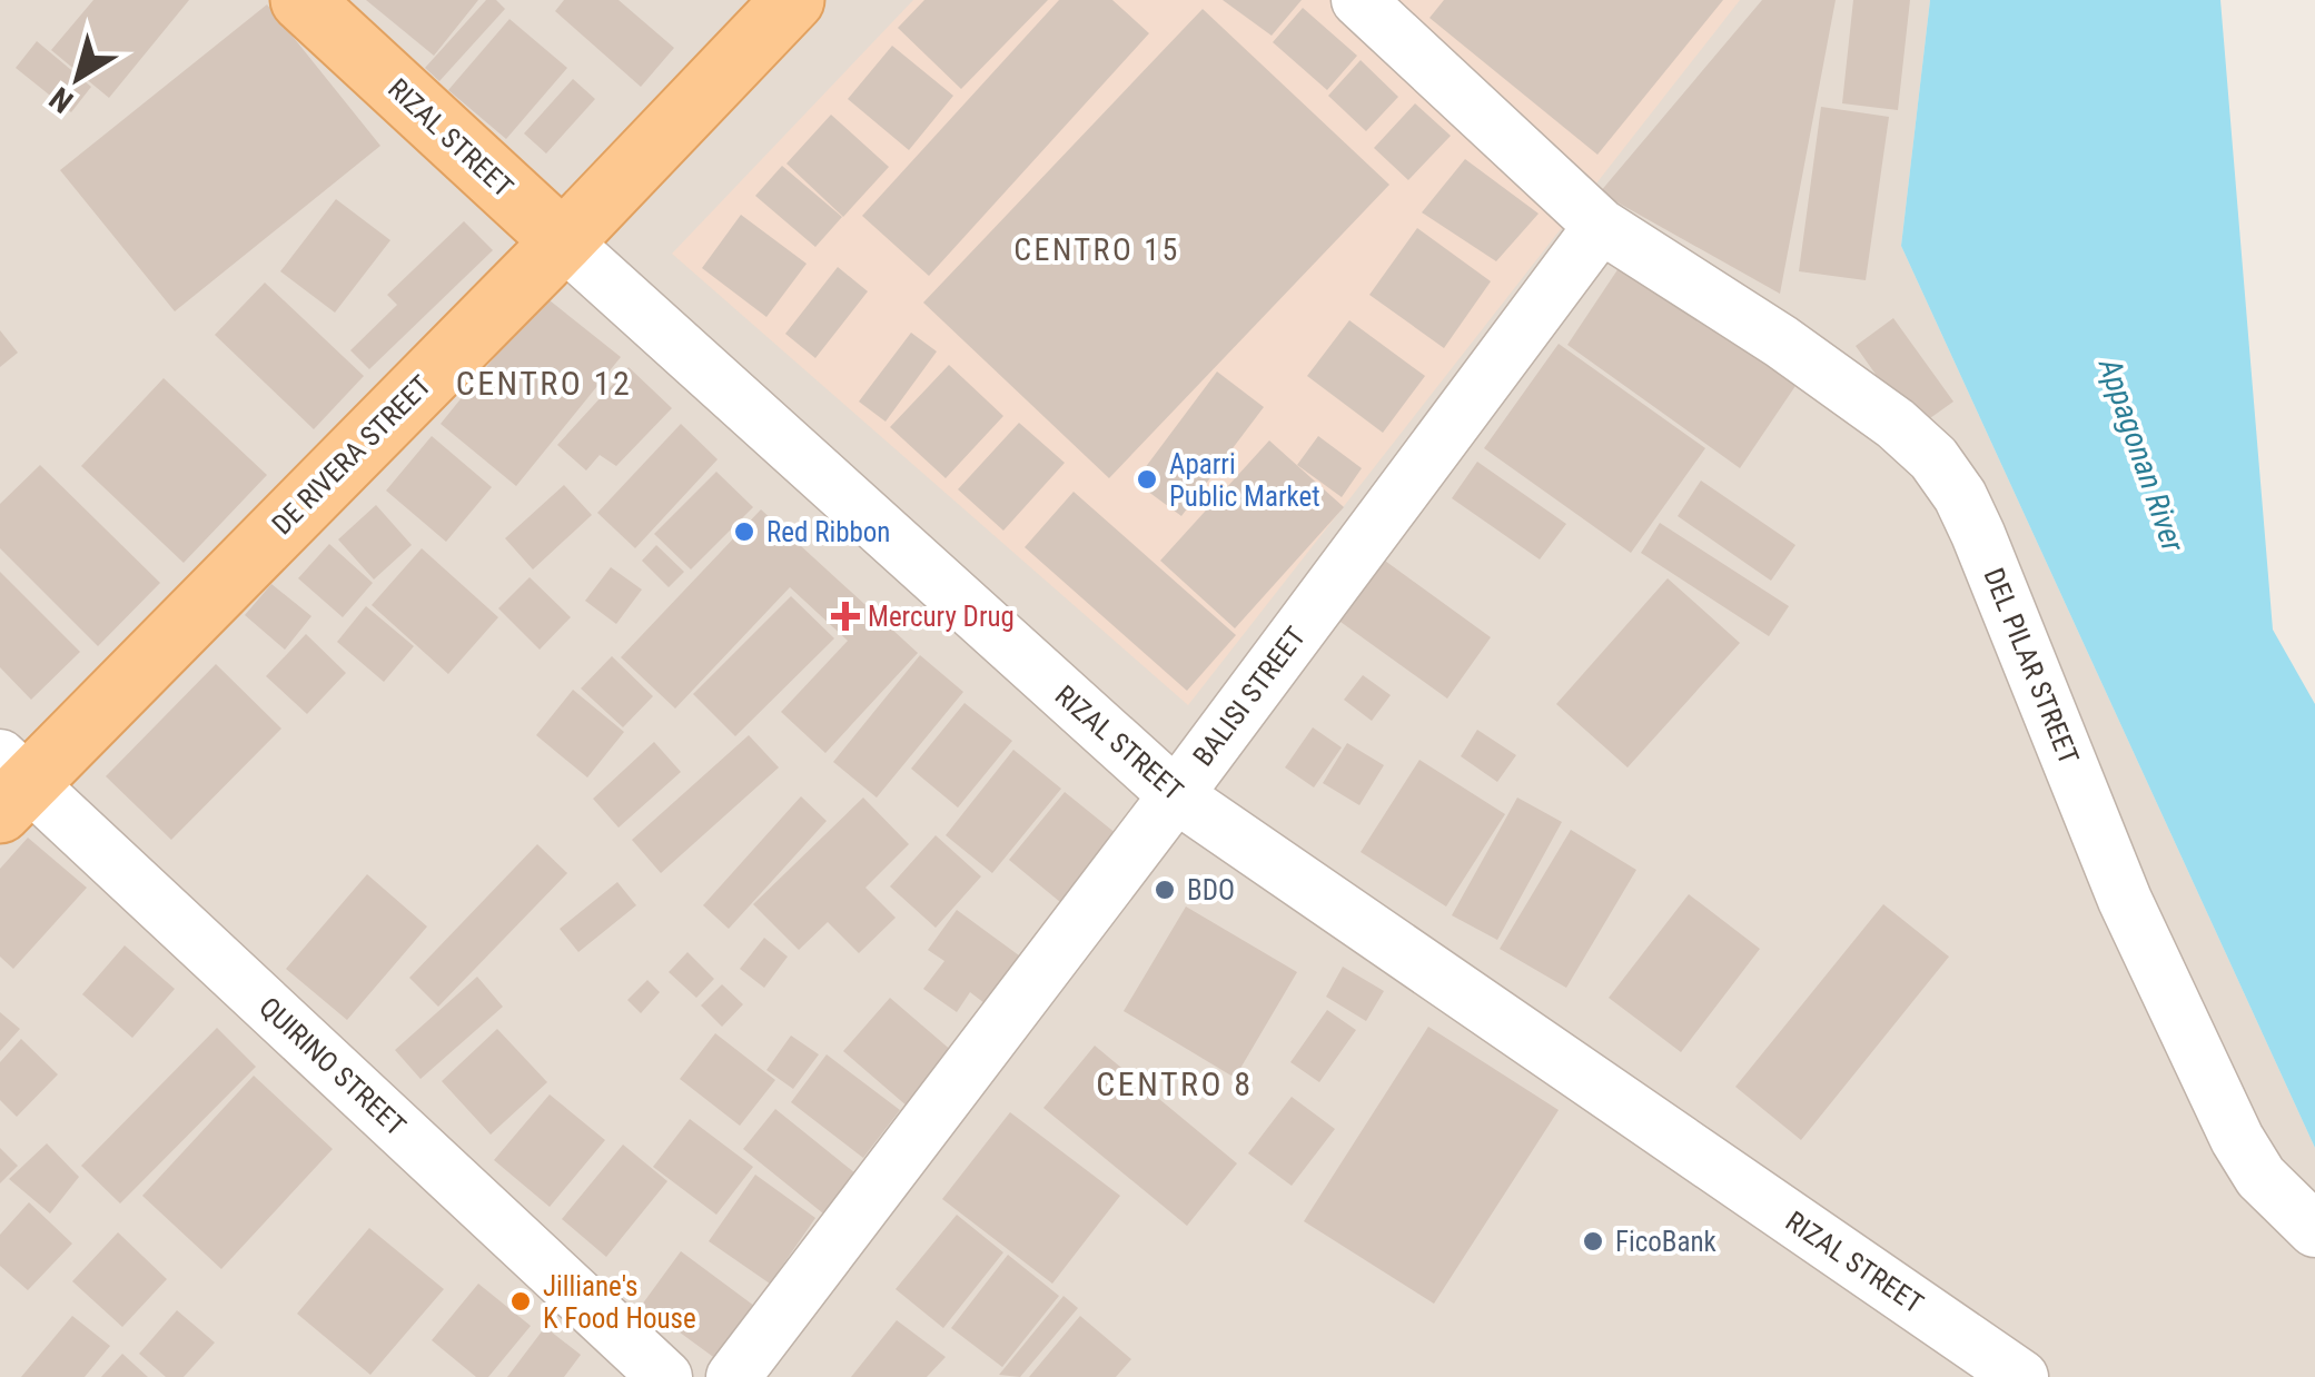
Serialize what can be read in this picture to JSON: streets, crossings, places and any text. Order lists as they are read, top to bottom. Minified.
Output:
{"streets":{"main road":["RIZAL STREET","DE RIVERA STREET"],"street":["DEL PILAR STREET","BALISI STREET","QUIRINO STREET"]},"crossings":[["RIZAL STREET","DE RIVERA STREET"],["RIZAL STREET","BALISI STREET"],["DE RIVERA STREET","QUIRINO STREET"],["DEL PILAR STREET","BALISI STREET"]],"districts":["CENTRO 15","CENTRO 12","CENTRO 8"],"water":["Appagonan River"],"places":{"other":["Aparri Public Market","Red Ribbon","BDO","FicoBank","Jilliane's K Food House"],"health":["Mercury Drug"]},"north":"bottom left"}
